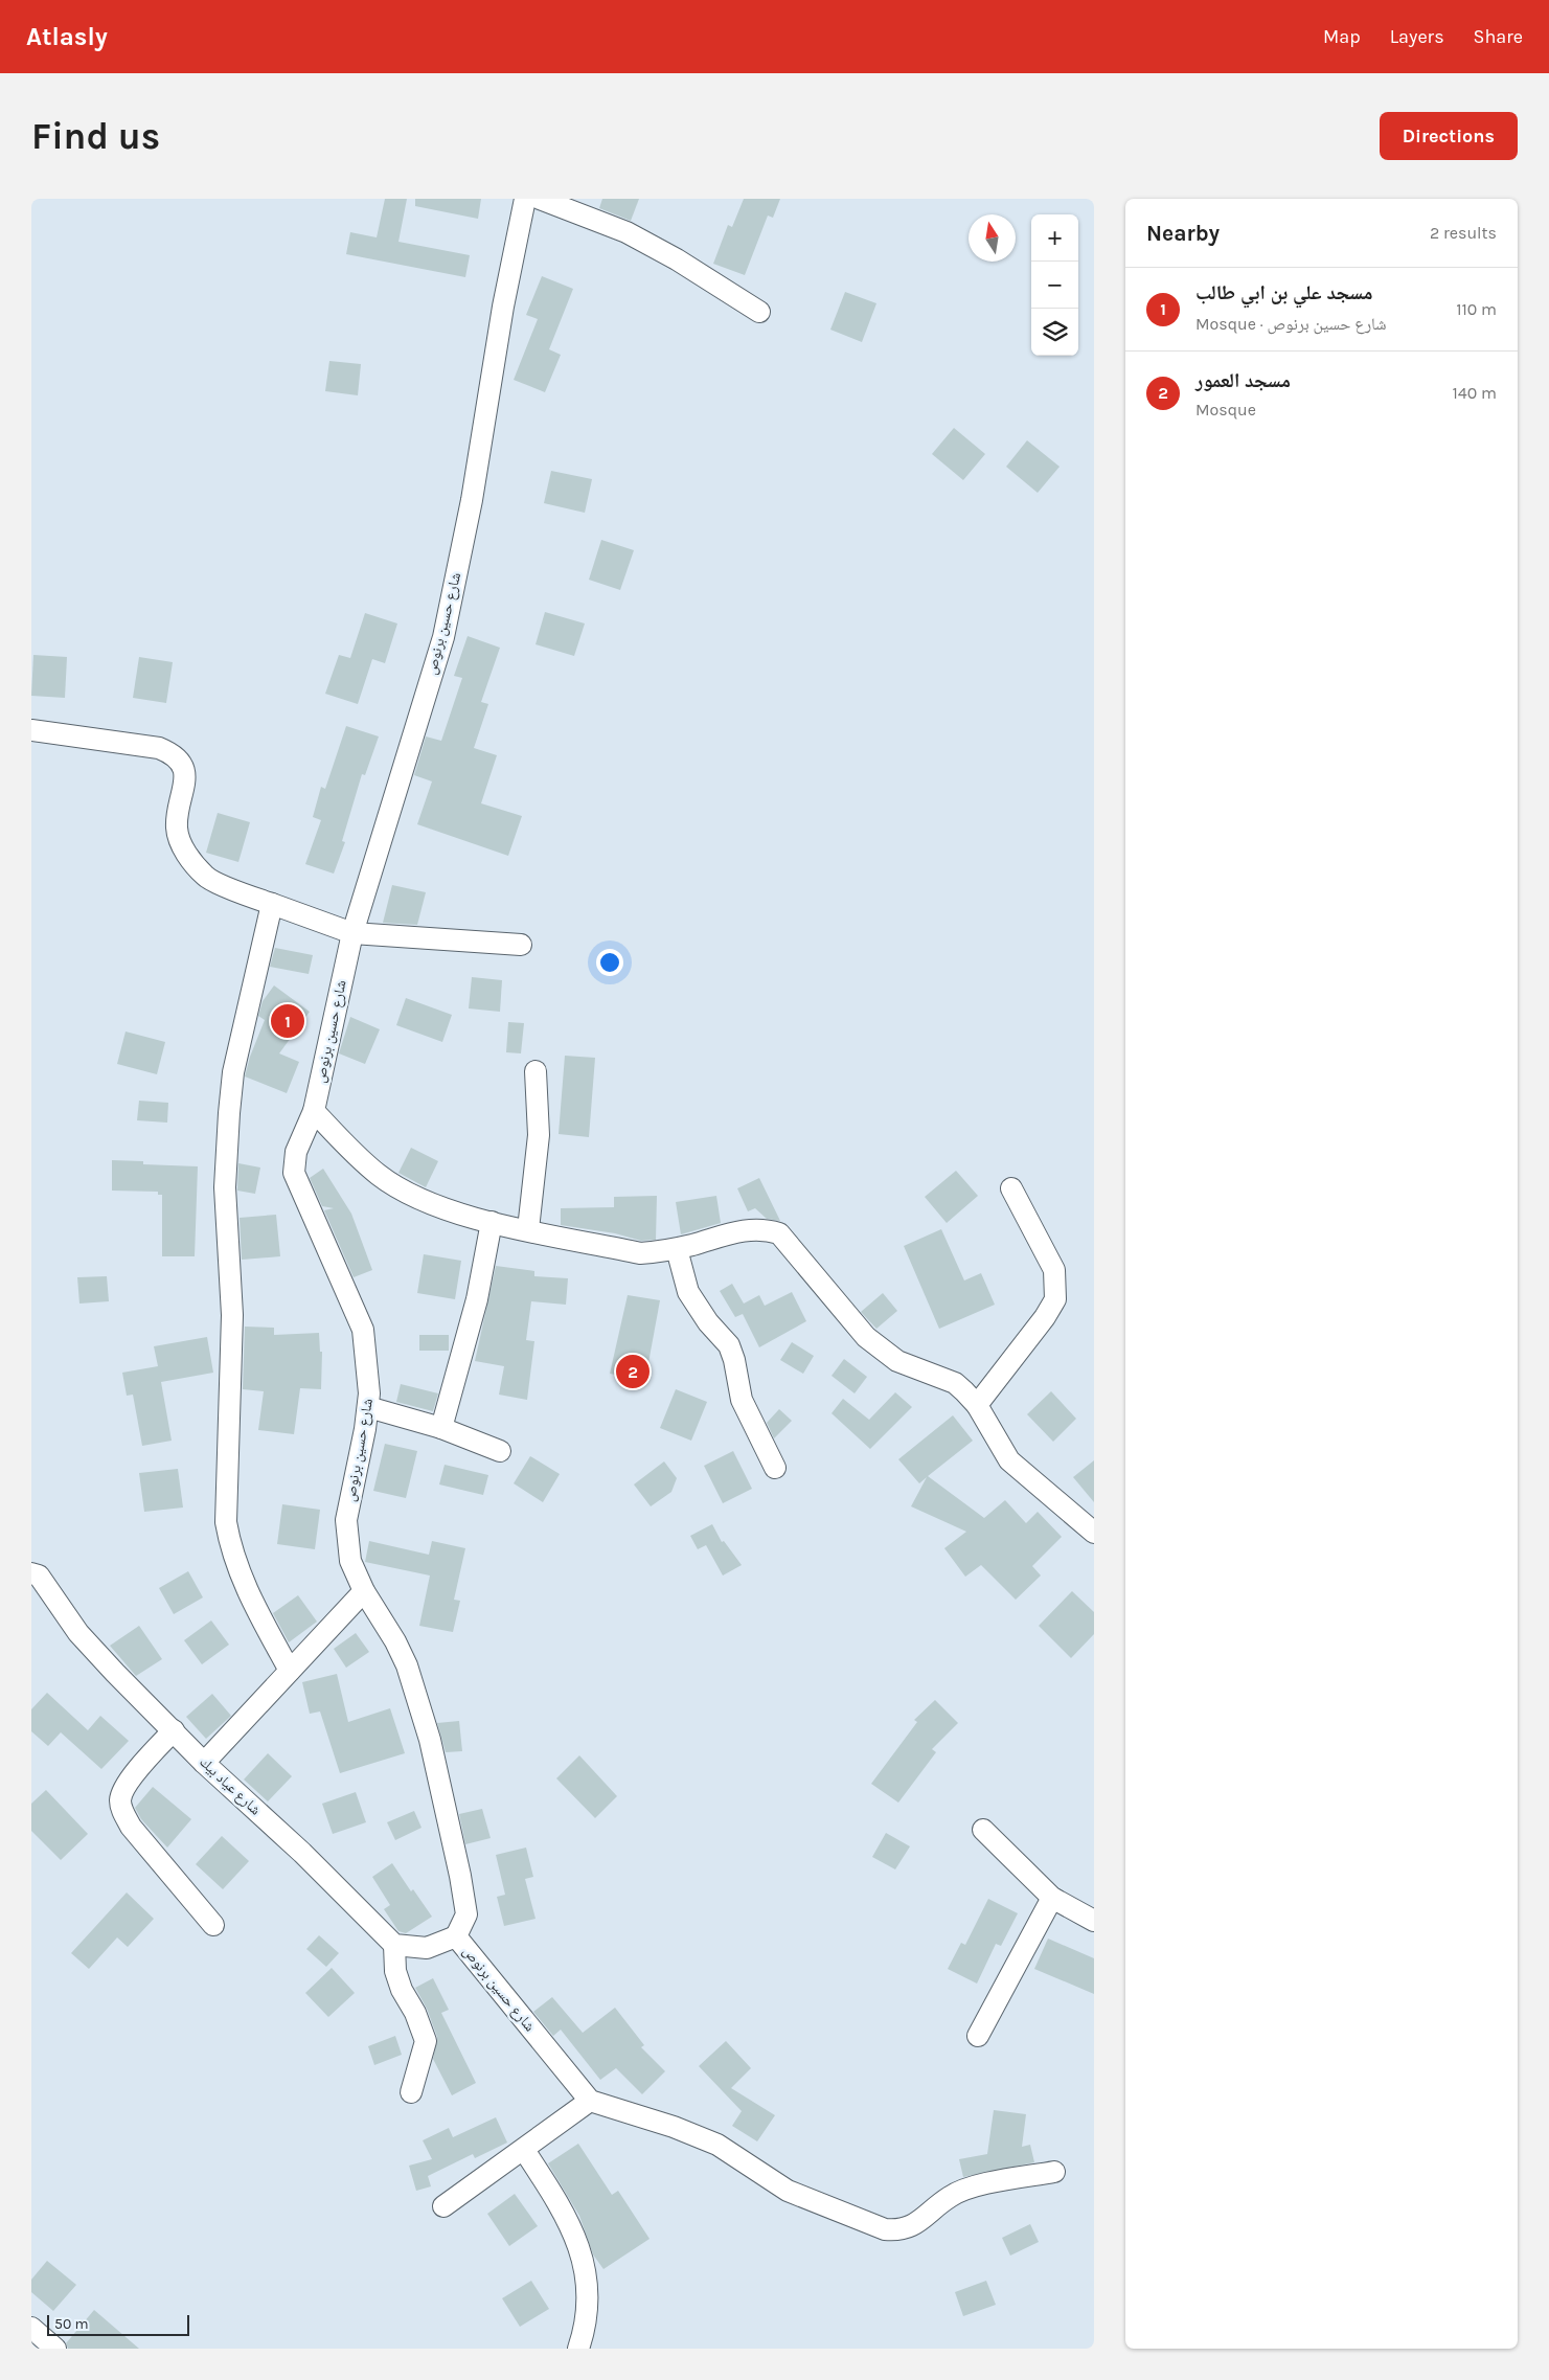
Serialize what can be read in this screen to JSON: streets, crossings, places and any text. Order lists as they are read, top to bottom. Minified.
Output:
{"streets":{"street":["شارع حسين برنوص","شارع عياد بيك"]},"scale_bar":"50 m","north":"top","page":{"header":"Atlasly","nav":["Map","Layers","Share"],"buttons":"Directions","title":"Find us","heading":["Nearby","2 results"],"map_buttons":["+","−"],"list":[{"mark":"1","name":"مسجد علي بن ابي طالب","note":"Mosque · شارع حسين برنوص","value":"110 m"},{"mark":"2","name":"مسجد العمور","note":"Mosque","value":"140 m"}],"pins":["1","2"],"scale":"50 m"}}
